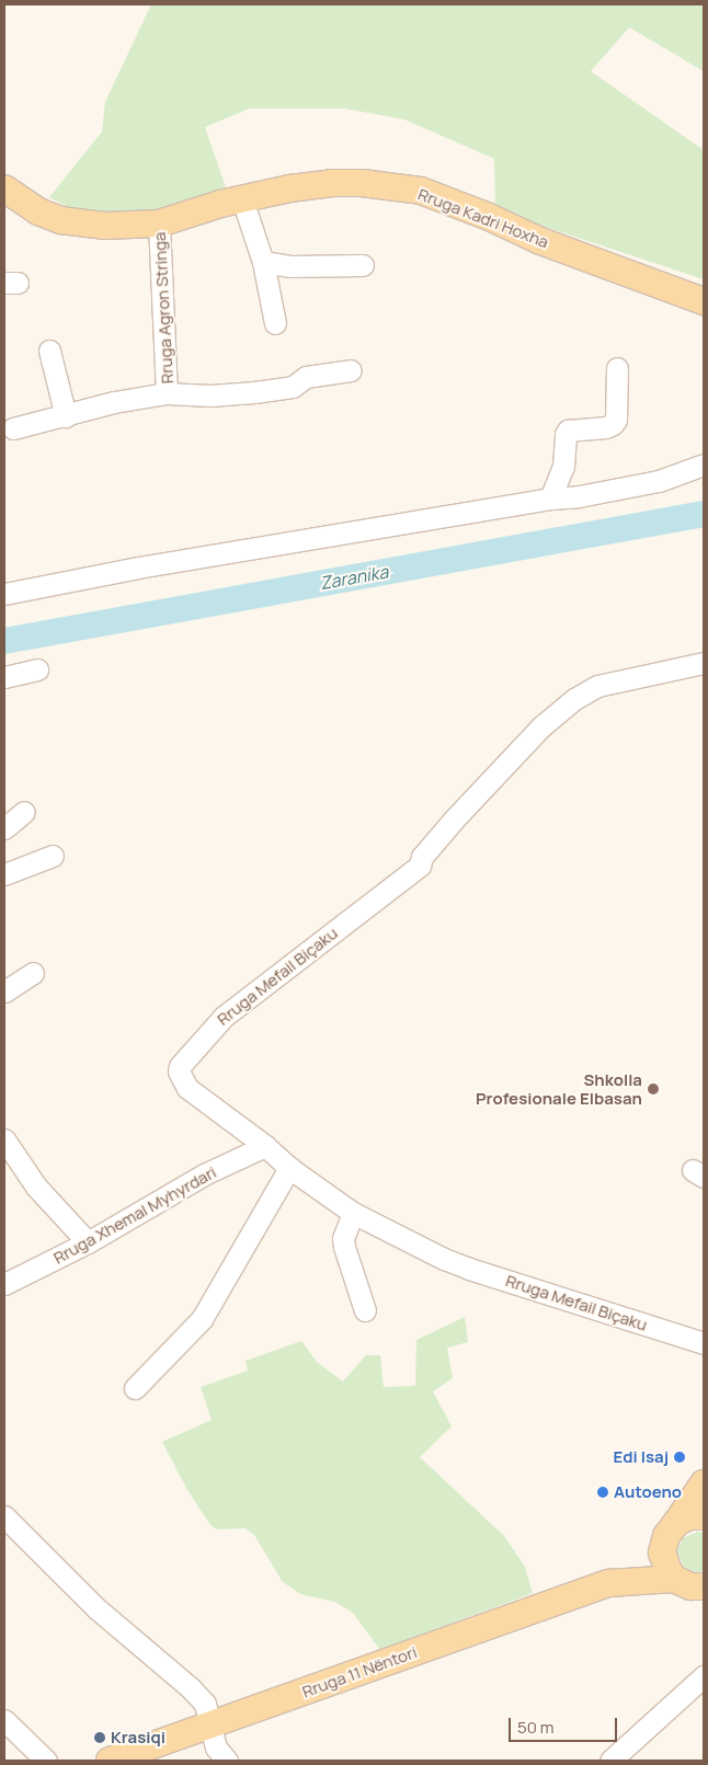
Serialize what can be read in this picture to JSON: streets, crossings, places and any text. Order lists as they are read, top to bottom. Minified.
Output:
{"streets":{"main road":["Rruga Kadri Hoxha","Rruga 11 Nëntori"],"street":["Rruga Agron Stringa","Rruga Mefail Biçaku","Rruga Xhemal Myhyrdari"]},"crossings":[["Rruga Kadri Hoxha","Rruga Agron Stringa"],["Rruga Mefail Biçaku","Rruga Xhemal Myhyrdari"]],"water":["Zaranika"],"places":["Shkolla Profesionale Elbasan","Edi Isaj","Autoeno","Krasiqi"],"scale_bar":"50 m"}
